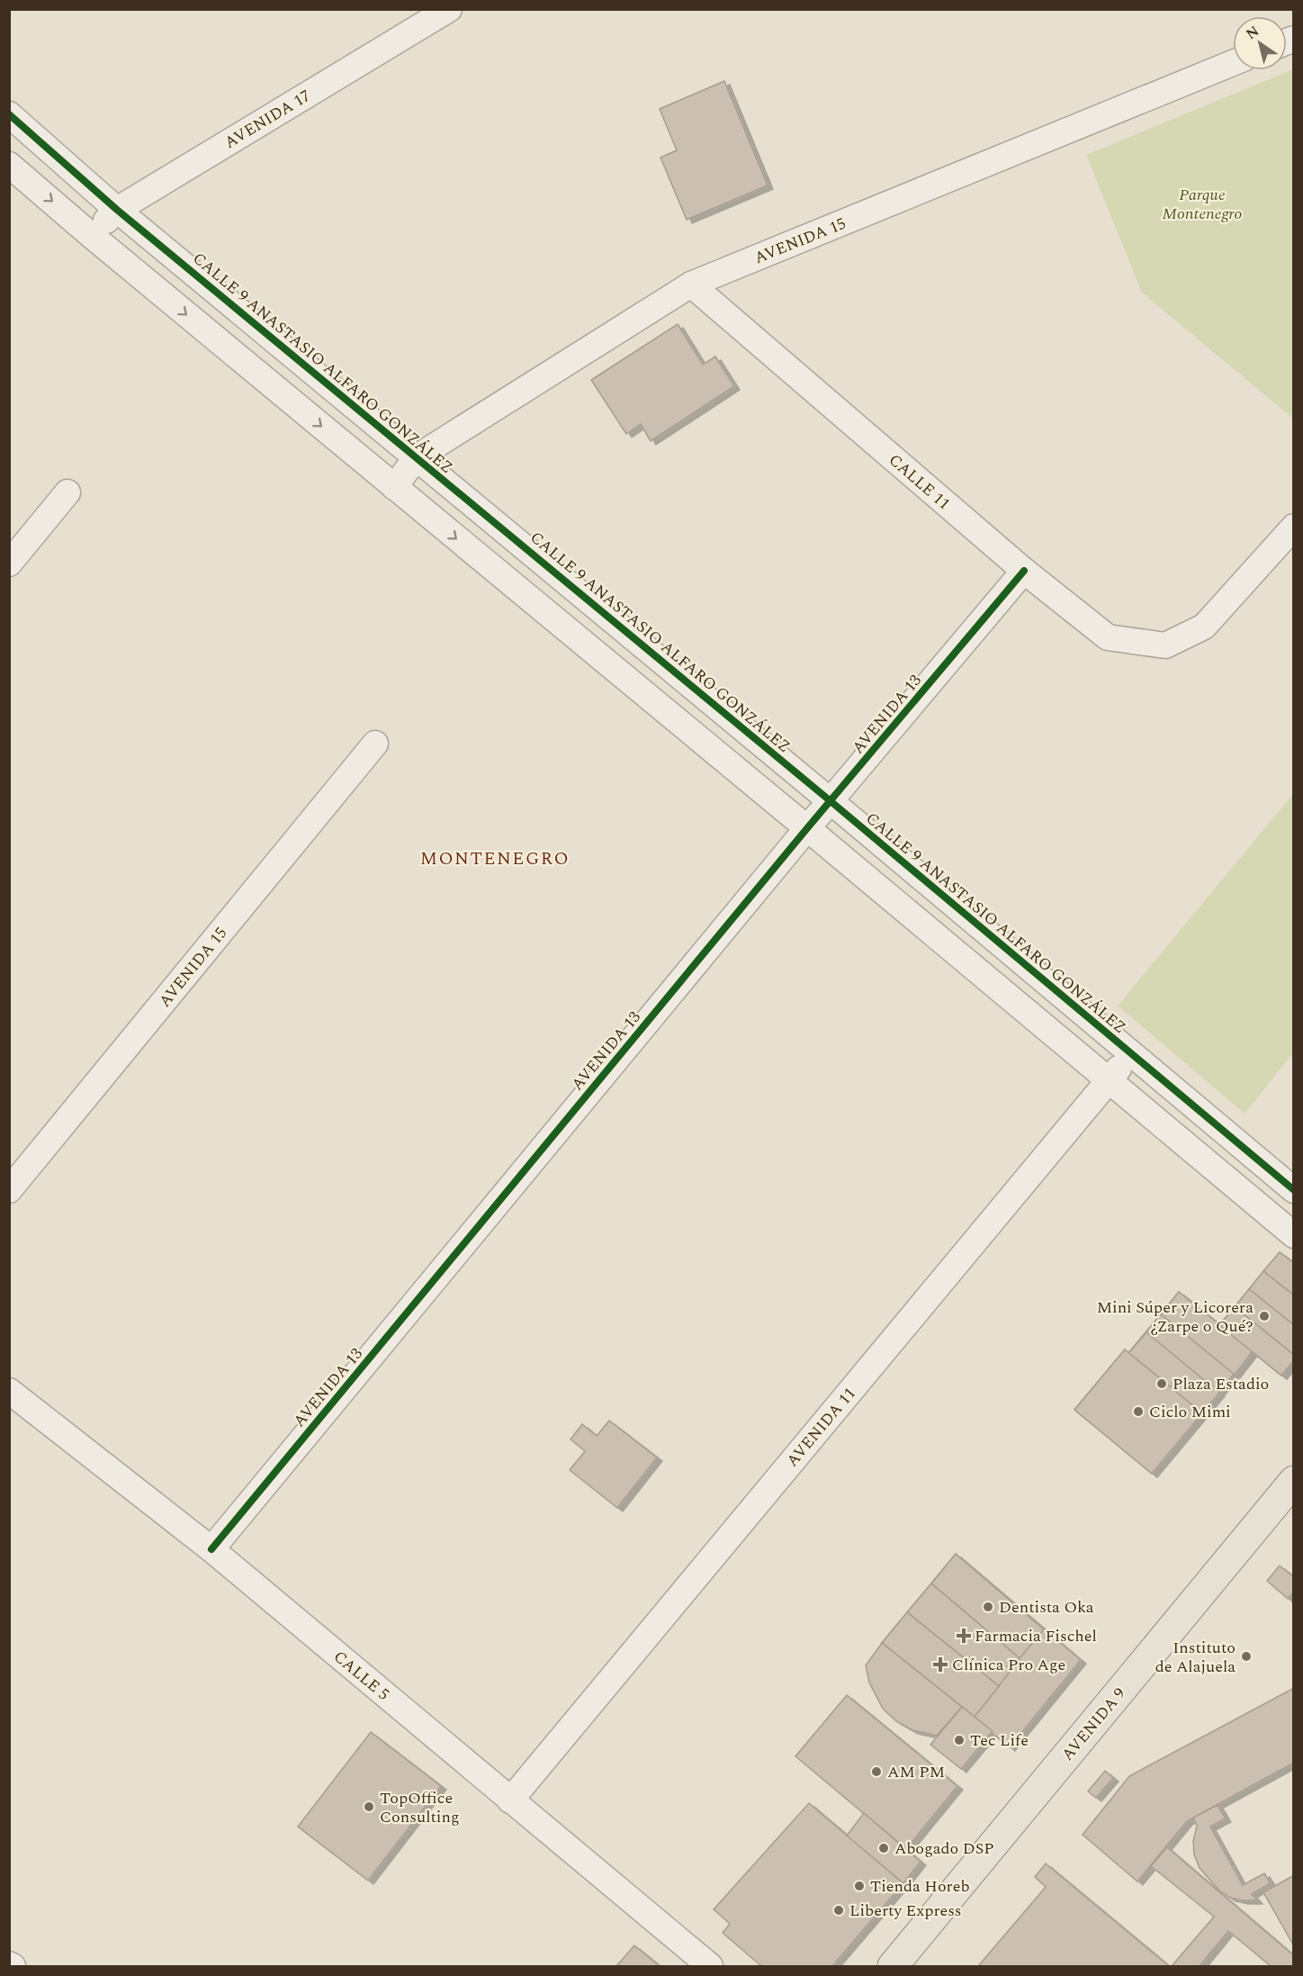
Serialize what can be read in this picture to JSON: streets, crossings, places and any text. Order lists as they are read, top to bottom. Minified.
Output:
{"streets":{"main road":["AVENIDA 9"],"street":["AVENIDA 17","AVENIDA 15","CALLE 9 ANASTASIO ALFARO GONZÁLEZ","CALLE 11","AVENIDA 13","AVENIDA 11","CALLE 5"]},"crossings":[["AVENIDA 17","CALLE 9 ANASTASIO ALFARO GONZÁLEZ"],["AVENIDA 15","CALLE 9 ANASTASIO ALFARO GONZÁLEZ"],["AVENIDA 15","CALLE 11"],["CALLE 9 ANASTASIO ALFARO GONZÁLEZ","AVENIDA 13"],["CALLE 9 ANASTASIO ALFARO GONZÁLEZ","AVENIDA 11"],["CALLE 11","AVENIDA 13"],["AVENIDA 13","CALLE 5"],["AVENIDA 11","CALLE 5"]],"districts":["MONTENEGRO"],"parks":["Parque Montenegro"],"places":{"other":["Mini Súper y Licorera ¿Zarpe o Qué?","Plaza Estadio","Ciclo Mimi","Dentista Oka","Instituto de Alajuela","Tec Life","AM PM","TopOffice Consulting","Abogado DSP","Tienda Horeb","Liberty Express"],"health":["Farmacia Fischel","Clínica Pro Age"]},"north":"top left"}
